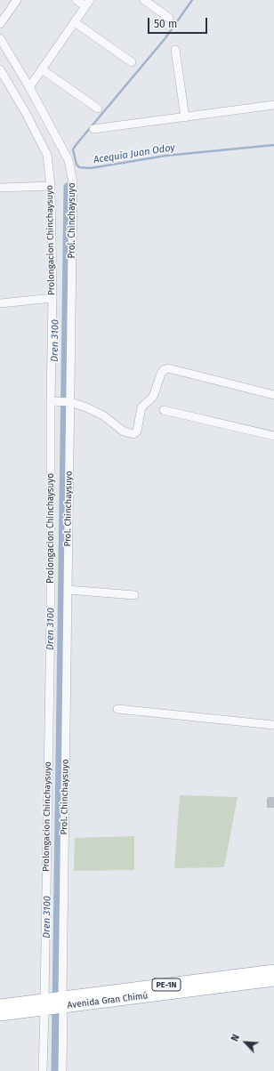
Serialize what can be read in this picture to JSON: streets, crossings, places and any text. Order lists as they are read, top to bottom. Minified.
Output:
{"streets":{"highway":["PE-1N","Avenida Gran Chimú"],"street":["Prol. Chinchaysuyo","Prolongacion Chinchaysuyo"]},"crossings":[["Prol. Chinchaysuyo","Prolongacion Chinchaysuyo"],["Prol. Chinchaysuyo","PE-1N"],["Prol. Chinchaysuyo","Avenida Gran Chimú"],["Prolongacion Chinchaysuyo","PE-1N"],["Prolongacion Chinchaysuyo","Avenida Gran Chimú"],["PE-1N","Avenida Gran Chimú"]],"water":["Acequia Juan Odoy","Dren 3100"],"scale_bar":"50 m","north":"top left"}
